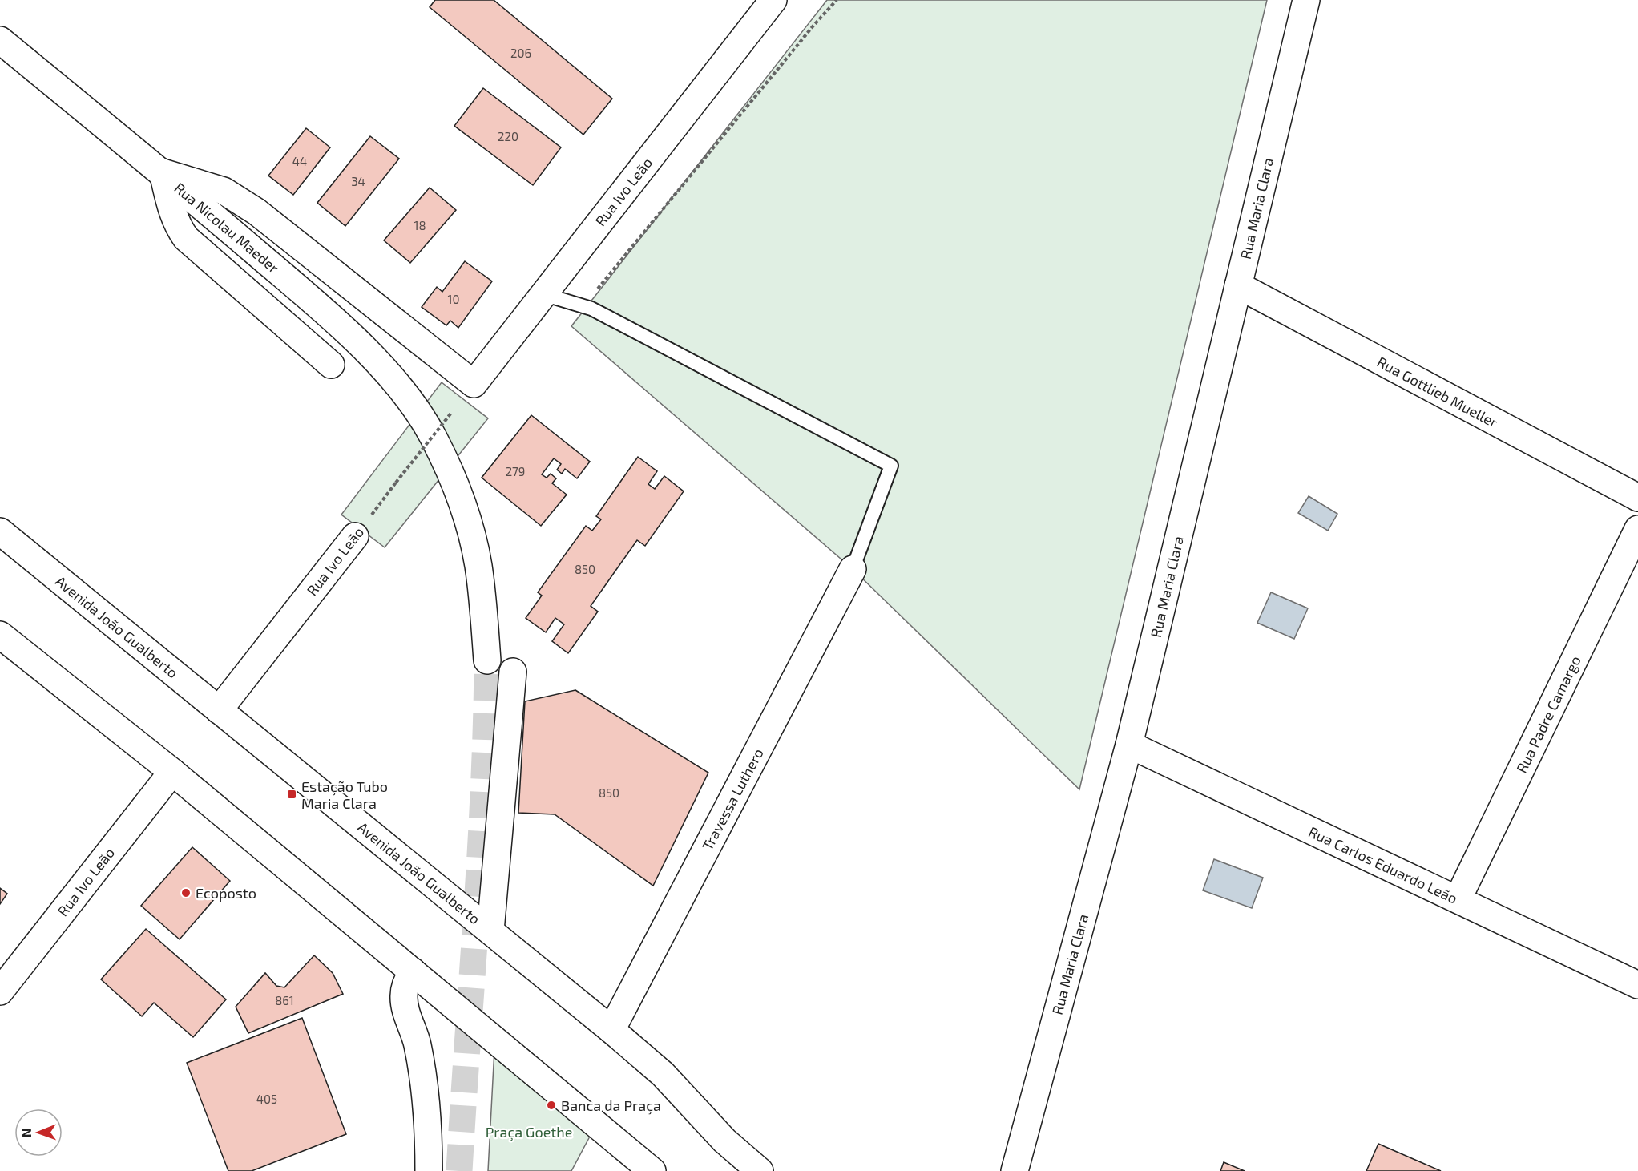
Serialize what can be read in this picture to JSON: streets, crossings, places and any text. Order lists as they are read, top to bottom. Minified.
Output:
{"streets":{"street":["Rua Ivo Leão","Rua Maria Clara","Rua Nicolau Maeder","Rua Gottlieb Mueller","Avenida João Gualberto","Rua Padre Camargo","Travessa Luthero","Rua Carlos Eduardo Leão"]},"crossings":[["Rua Ivo Leão","Rua Nicolau Maeder"],["Rua Ivo Leão","Avenida João Gualberto"],["Rua Maria Clara","Rua Gottlieb Mueller"],["Rua Maria Clara","Rua Carlos Eduardo Leão"],["Avenida João Gualberto","Travessa Luthero"],["Rua Padre Camargo","Rua Carlos Eduardo Leão"]],"parks":["Praça Goethe"],"places":{"transit":["Estação Tubo Maria Clara"],"other":["Ecoposto","Banca da Praça"]},"house_numbers":["206","220","44","34","18","10","279","850","850","861","405"],"north":"left"}
